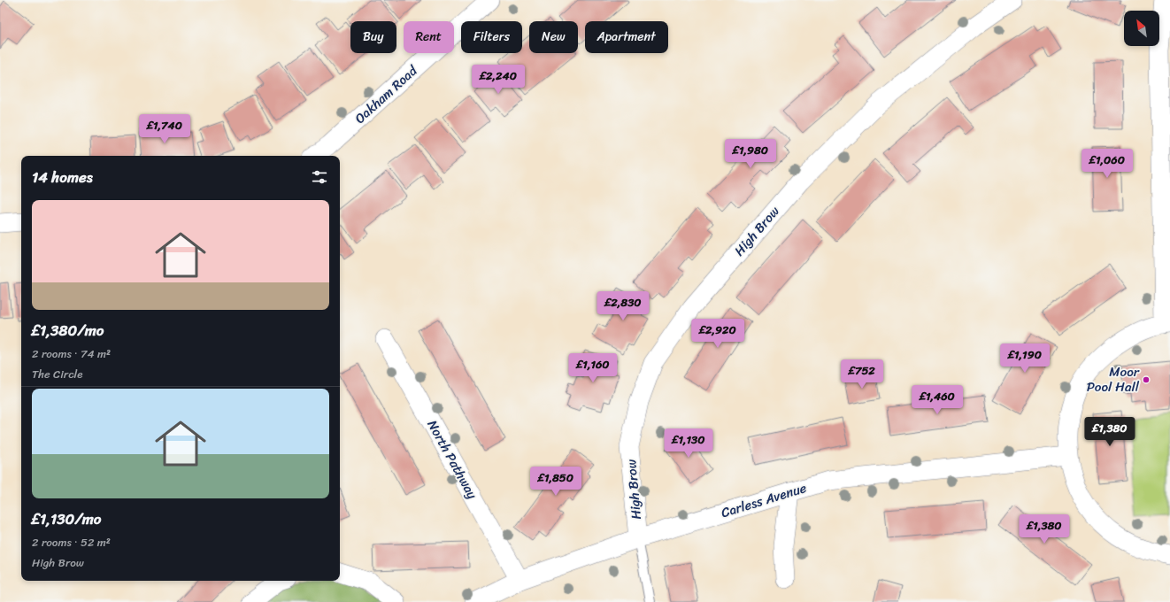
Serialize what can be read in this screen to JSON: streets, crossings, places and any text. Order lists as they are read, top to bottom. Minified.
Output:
{"streets":{"street":["Oakham Road","High Brow","North Pathway","Carless Avenue"]},"crossings":[["High Brow","Carless Avenue"],["North Pathway","Carless Avenue"]],"places":["Moor Pool Hall"],"north":"top left","page":{"chip":["Buy","Rent","Filters","New","Apartment"],"price":["£2,240","£1,740","£1,980","£1,060","£2,830","£2,920","£1,190","£1,160","£752","£1,460","£1,380","£1,130","£1,850","£1,380"],"heading":"14 homes","list":[{"name":"£1,380/mo","note":"2 rooms · 74 m² · The Circle"},{"name":"£1,130/mo","note":"2 rooms · 52 m² · High Brow"}]}}
